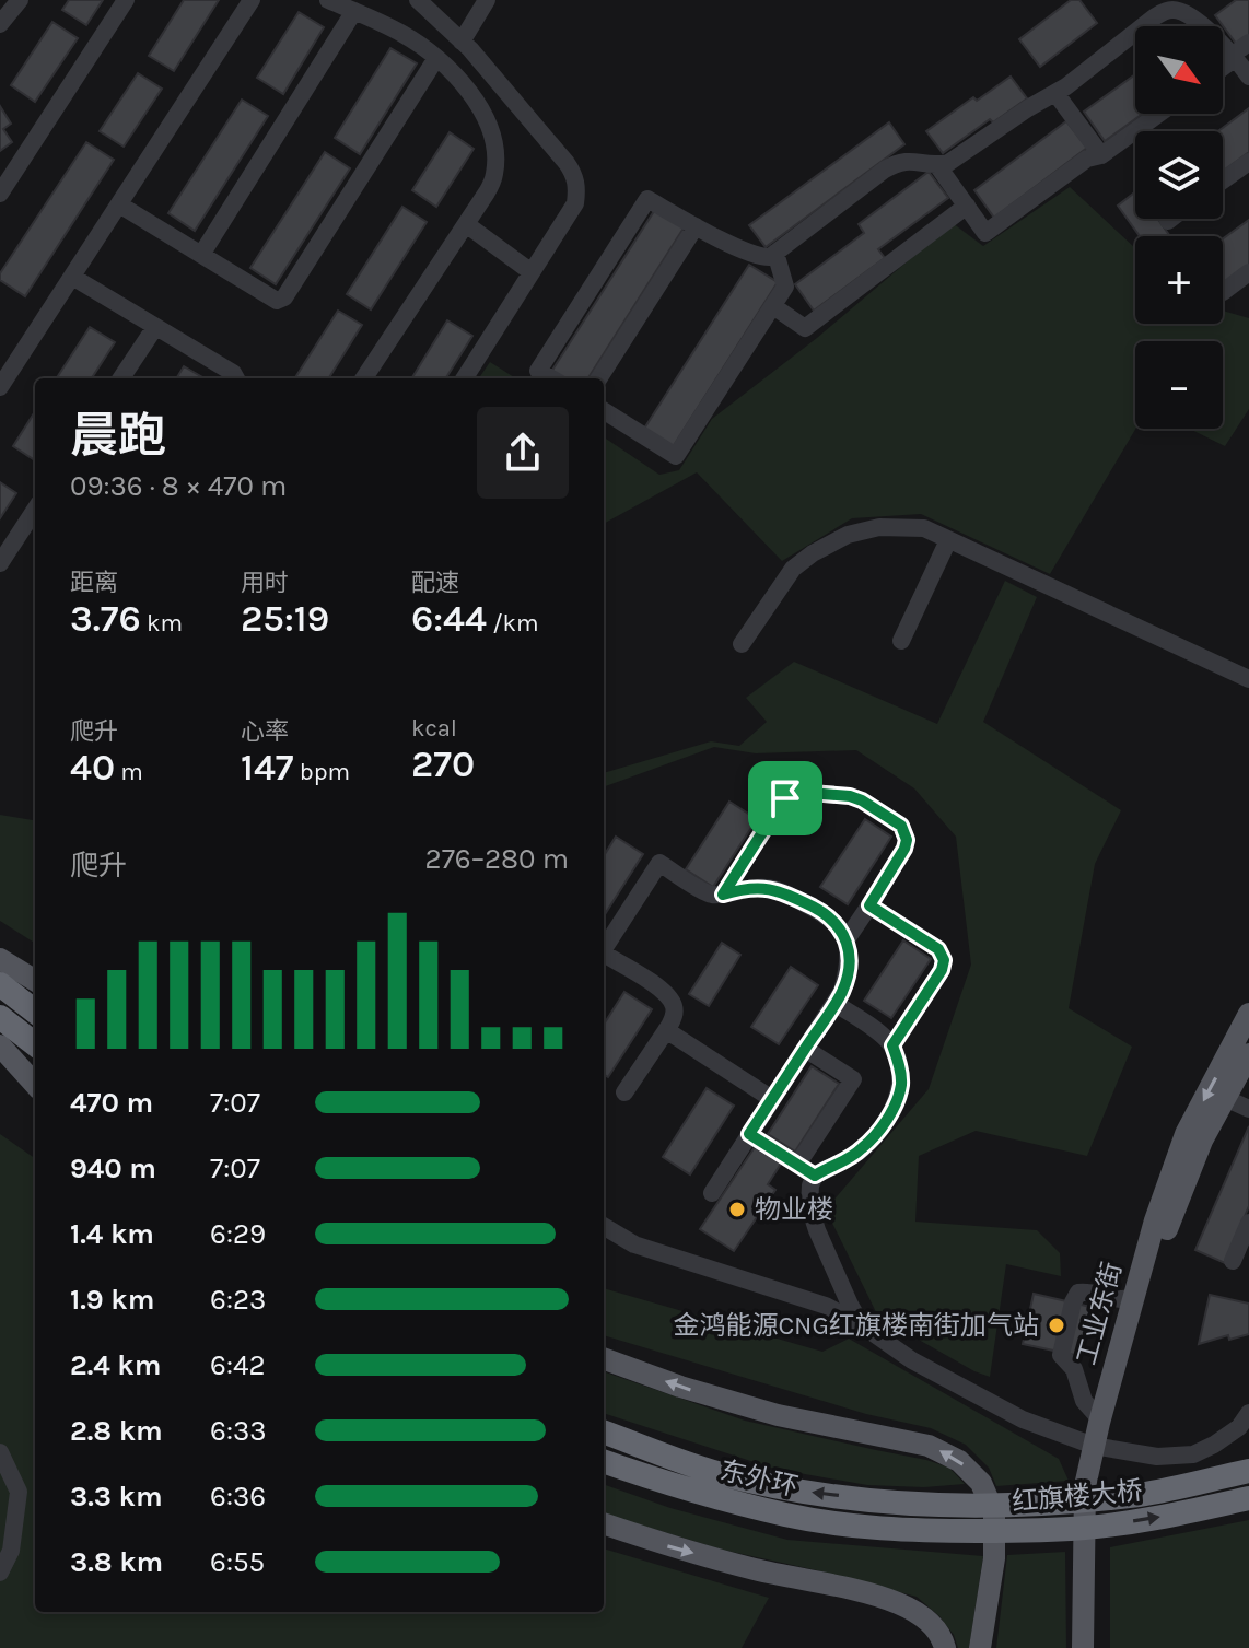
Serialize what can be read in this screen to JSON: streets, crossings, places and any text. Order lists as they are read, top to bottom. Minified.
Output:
{"streets":{"highway":["东外环","红旗楼大桥"],"main road":["工业东街"]},"crossings":[["东外环","红旗楼大桥"]],"places":["物业楼","金鸿能源CNG红旗楼南街加气站"],"north":"bottom right","page":{"map_buttons":["+","−"],"heading":["晨跑","09:36 · 8 × 470 m"],"stats":[["距离","3.76 km"],["用时","25:19"],["配速","6:44 /km"],["爬升","40 m"],["心率","147 bpm"],["kcal","270"]],"chart":["爬升","276–280 m"],"list":[{"name":"470 m","note":"7:07"},{"name":"940 m","note":"7:07"},{"name":"1.4 km","note":"6:29"},{"name":"1.9 km","note":"6:23"},{"name":"2.4 km","note":"6:42"},{"name":"2.8 km","note":"6:33"},{"name":"3.3 km","note":"6:36"},{"name":"3.8 km","note":"6:55"}]}}
